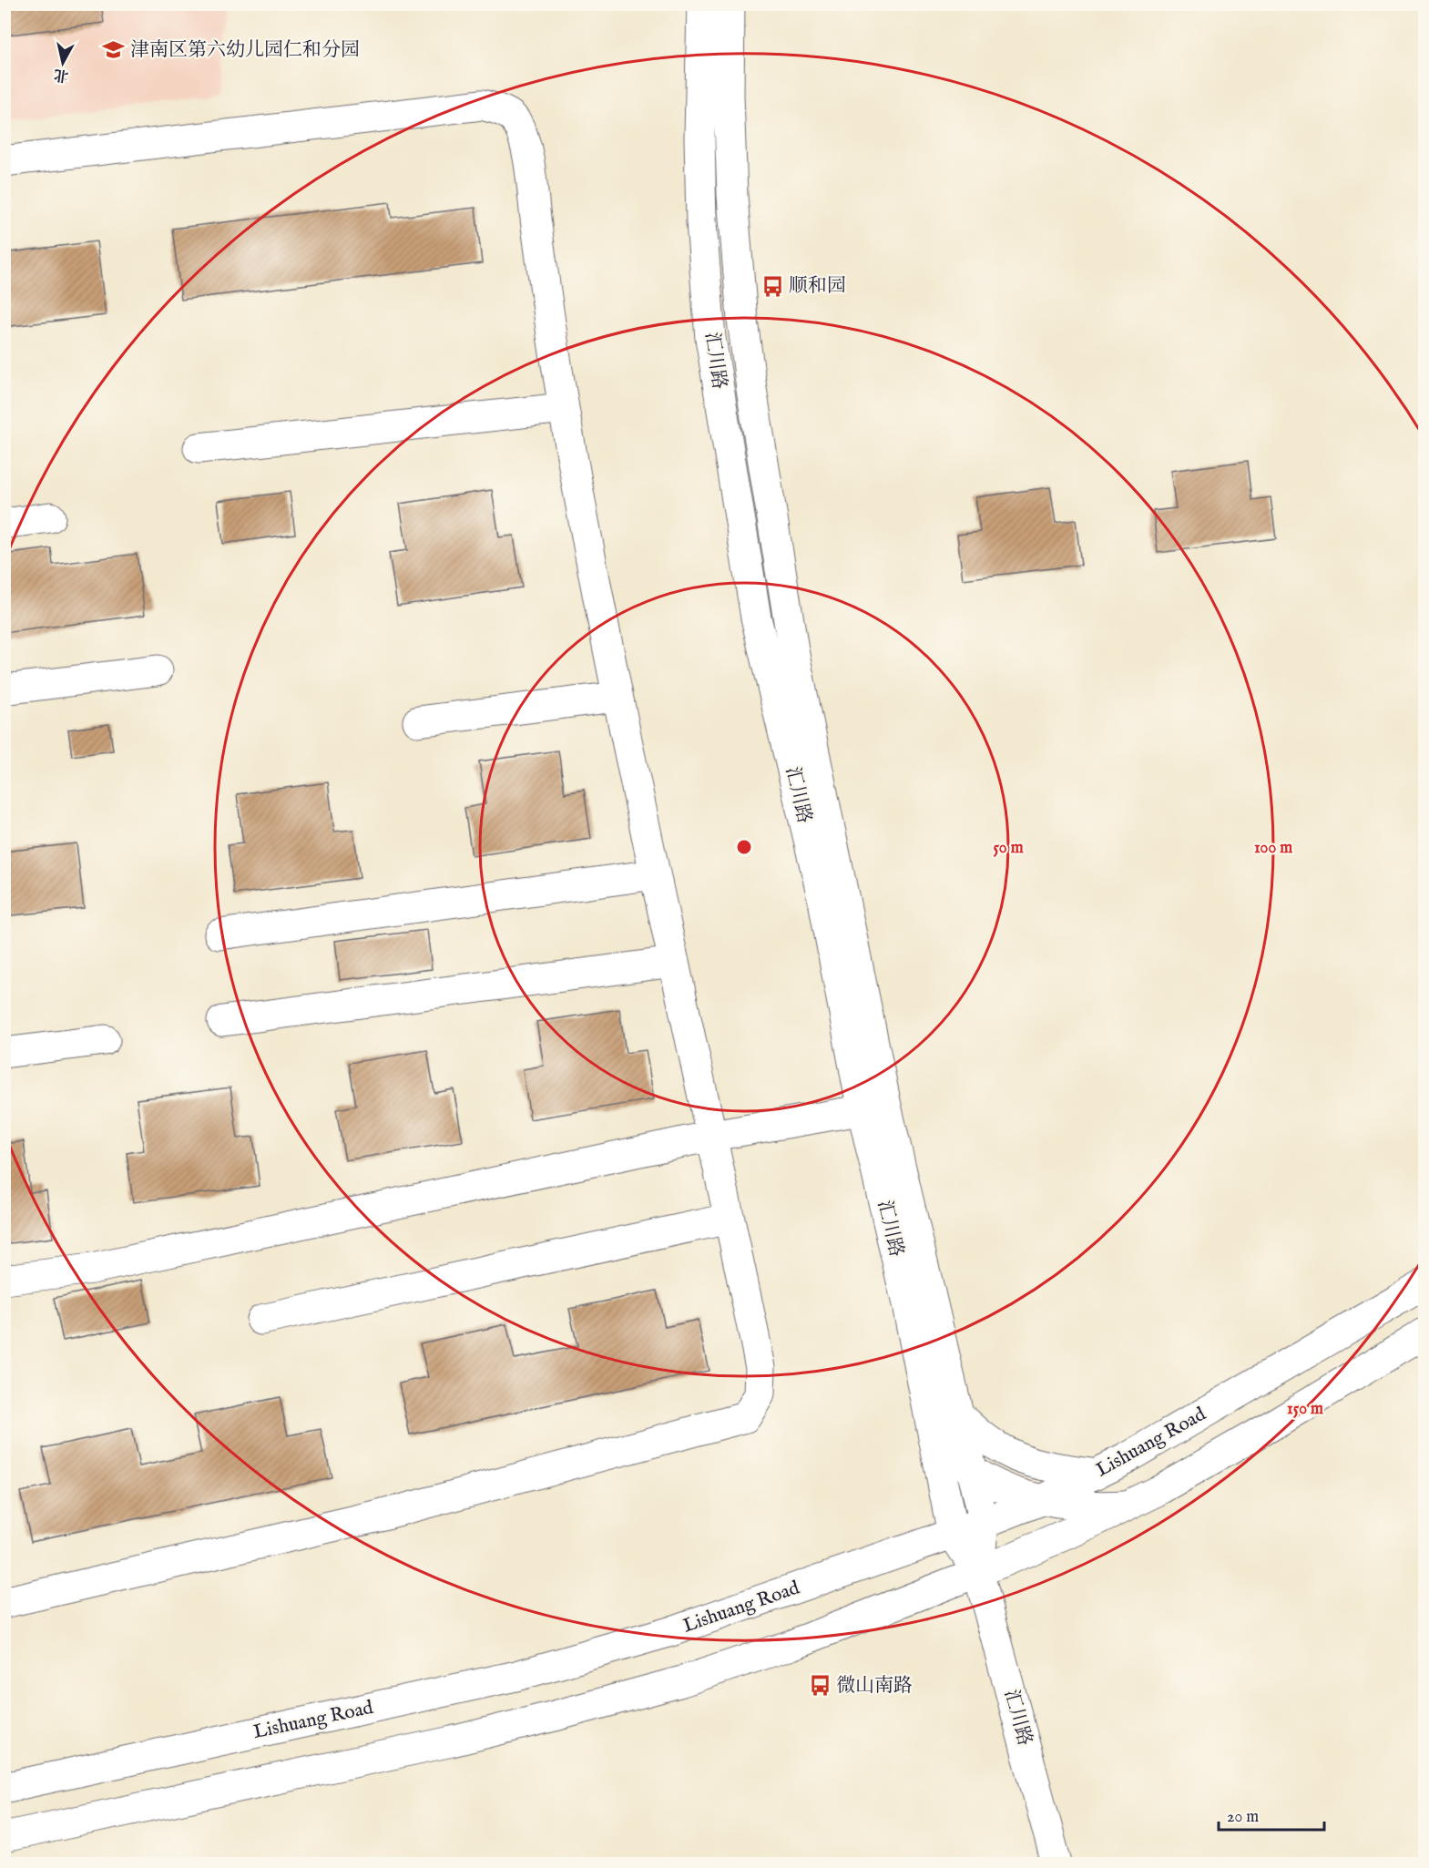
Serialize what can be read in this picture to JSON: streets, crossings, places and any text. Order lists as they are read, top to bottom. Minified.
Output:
{"streets":{"street":["汇川路","Lishuang Road"]},"crossings":[["汇川路","Lishuang Road"]],"places":{"school or university":["津南区第六幼儿园仁和分园"],"bus stop":["顺和园","微山南路"]},"scale_bar":"20 m","north":"bottom","rings":["50 m","100 m","150 m"]}
